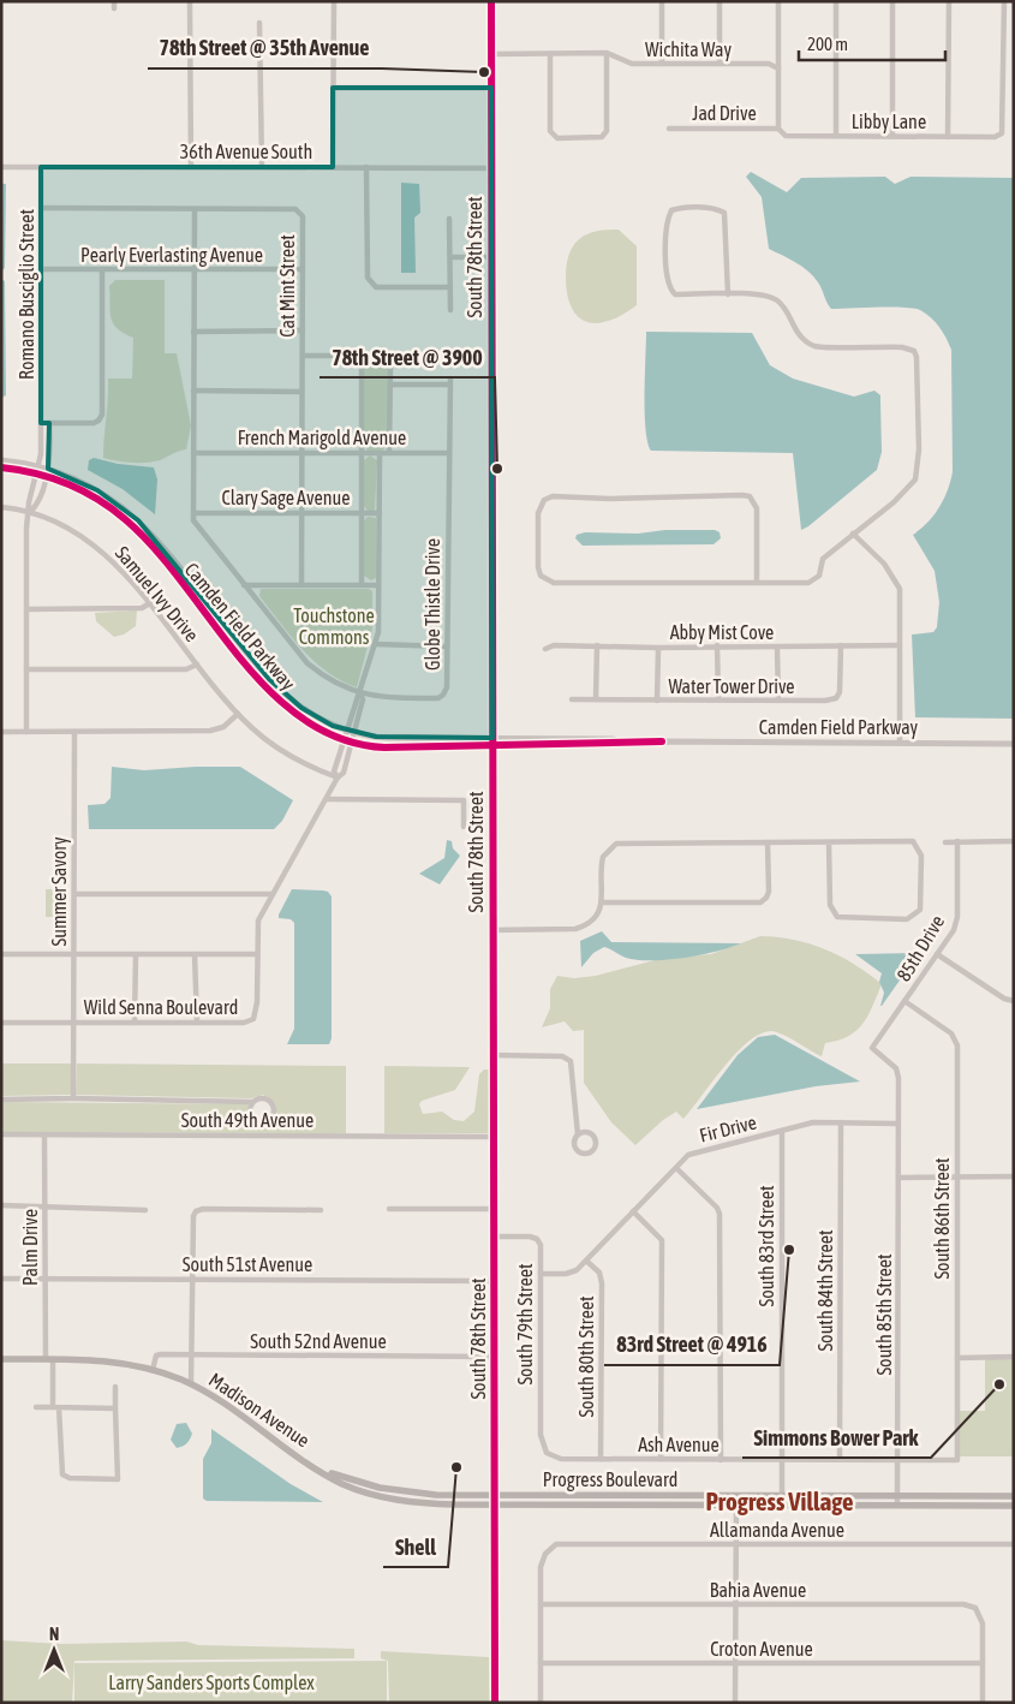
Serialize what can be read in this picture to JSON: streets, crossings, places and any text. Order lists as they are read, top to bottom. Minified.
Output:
{"streets":{"main road":["Madison Avenue","Progress Boulevard"],"street":["Wichita Way","Jad Drive","Libby Lane","36th Avenue South","Pearly Everlasting Avenue","South 78th Street","Cat Mint Street","Romano Busciglio Street","French Marigold Avenue","Clary Sage Avenue","Samuel Ivy Drive","Globe Thistle Drive","Camden Field Parkway","Abby Mist Cove","Water Tower Drive","Summer Savory","85th Drive","Wild Senna Boulevard","South 49th Avenue","Fir Drive","South 86th Street","South 83rd Street","Palm Drive","South 51st Avenue","South 84th Street","South 85th Street","South 79th Street","South 52nd Avenue","South 80th Street","Ash Avenue","Allamanda Avenue","Bahia Avenue","Croton Avenue"]},"crossings":[["Wichita Way","South 78th Street"],["Jad Drive","Libby Lane"],["36th Avenue South","South 78th Street"],["36th Avenue South","Romano Busciglio Street"],["Pearly Everlasting Avenue","Cat Mint Street"],["Pearly Everlasting Avenue","Romano Busciglio Street"],["Pearly Everlasting Avenue","Globe Thistle Drive"],["South 78th Street","Camden Field Parkway"],["South 78th Street","South 49th Avenue"],["South 78th Street","South 51st Avenue"],["South 78th Street","South 79th Street"],["South 78th Street","South 52nd Avenue"],["South 78th Street","Madison Avenue"],["South 78th Street","Progress Boulevard"],["Cat Mint Street","Romano Busciglio Street"],["Cat Mint Street","French Marigold Avenue"],["Cat Mint Street","Clary Sage Avenue"],["Cat Mint Street","Globe Thistle Drive"],["Romano Busciglio Street","Samuel Ivy Drive"],["Romano Busciglio Street","Camden Field Parkway"],["French Marigold Avenue","Globe Thistle Drive"],["French Marigold Avenue","Wild Senna Boulevard"],["Clary Sage Avenue","Globe Thistle Drive"],["Clary Sage Avenue","Wild Senna Boulevard"],["Samuel Ivy Drive","Wild Senna Boulevard"],["Globe Thistle Drive","Wild Senna Boulevard"],["Camden Field Parkway","Wild Senna Boulevard"],["Abby Mist Cove","Water Tower Drive"],["Summer Savory","Wild Senna Boulevard"],["85th Drive","Fir Drive"],["85th Drive","South 86th Street"],["85th Drive","South 85th Street"],["South 49th Avenue","Palm Drive"],["Fir Drive","South 83rd Street"],["Fir Drive","South 84th Street"],["Fir Drive","South 85th Street"],["Fir Drive","South 79th Street"],["Fir Drive","South 80th Street"],["South 86th Street","Ash Avenue"],["South 83rd Street","Ash Avenue"],["South 83rd Street","Progress Boulevard"],["Palm Drive","South 51st Avenue"],["Palm Drive","Madison Avenue"],["South 84th Street","Ash Avenue"],["South 85th Street","Ash Avenue"],["South 85th Street","Progress Boulevard"],["South 79th Street","Ash Avenue"],["South 52nd Avenue","Madison Avenue"],["South 80th Street","Ash Avenue"],["Madison Avenue","Progress Boulevard"],["Allamanda Avenue","Bahia Avenue"],["Bahia Avenue","Croton Avenue"]],"districts":["Progress Village"],"parks":["Touchstone Commons","Larry Sanders Sports Complex"],"places":["78th Street @ 35th Avenue","78th Street @ 3900","83rd Street @ 4916","Simmons Bower Park","Shell"],"scale_bar":"200 m","north":"top"}
